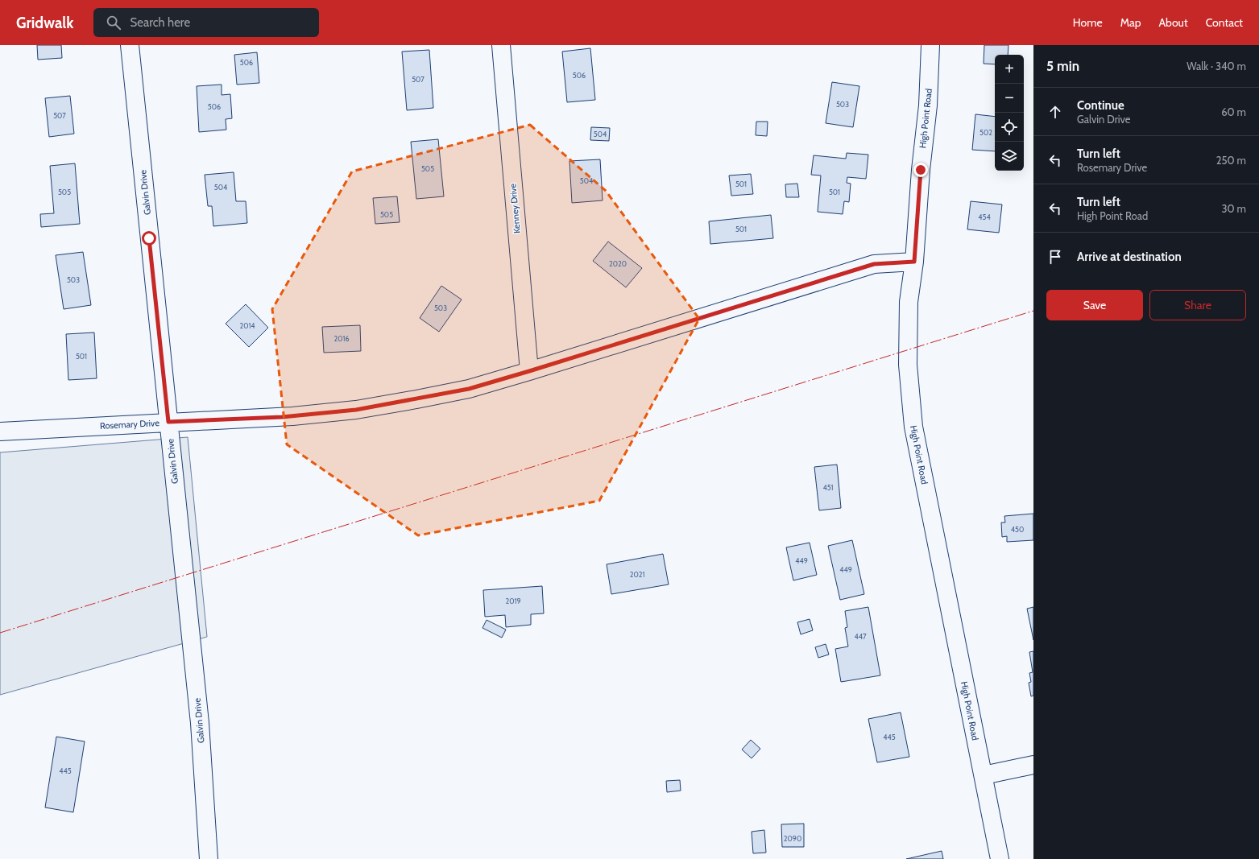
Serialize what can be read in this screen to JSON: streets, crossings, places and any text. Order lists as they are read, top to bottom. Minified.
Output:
{"streets":{"street":["High Point Road","Galvin Drive","Kenney Drive","Rosemary Drive"]},"crossings":[["High Point Road","Rosemary Drive"],["Galvin Drive","Rosemary Drive"],["Kenney Drive","Rosemary Drive"]],"house_numbers":["506","506","507","503","506","507","502","504","505","504","501","504","505","501","505","454","501","2020","503","503","2014","2016","501","451","450","449","449","2021","2019","447","445","445","2090"],"page":{"header":"Gridwalk","search":"Search here","nav":["Home","Map","About","Contact"],"heading":["5 min","Walk · 340 m"],"map_buttons":["+","−"],"list":[["Continue","Galvin Drive","60 m"],["Turn left","Rosemary Drive","250 m"],["Turn left","High Point Road","30 m"],"Arrive at destination"],"buttons":["Save","Share"]}}
